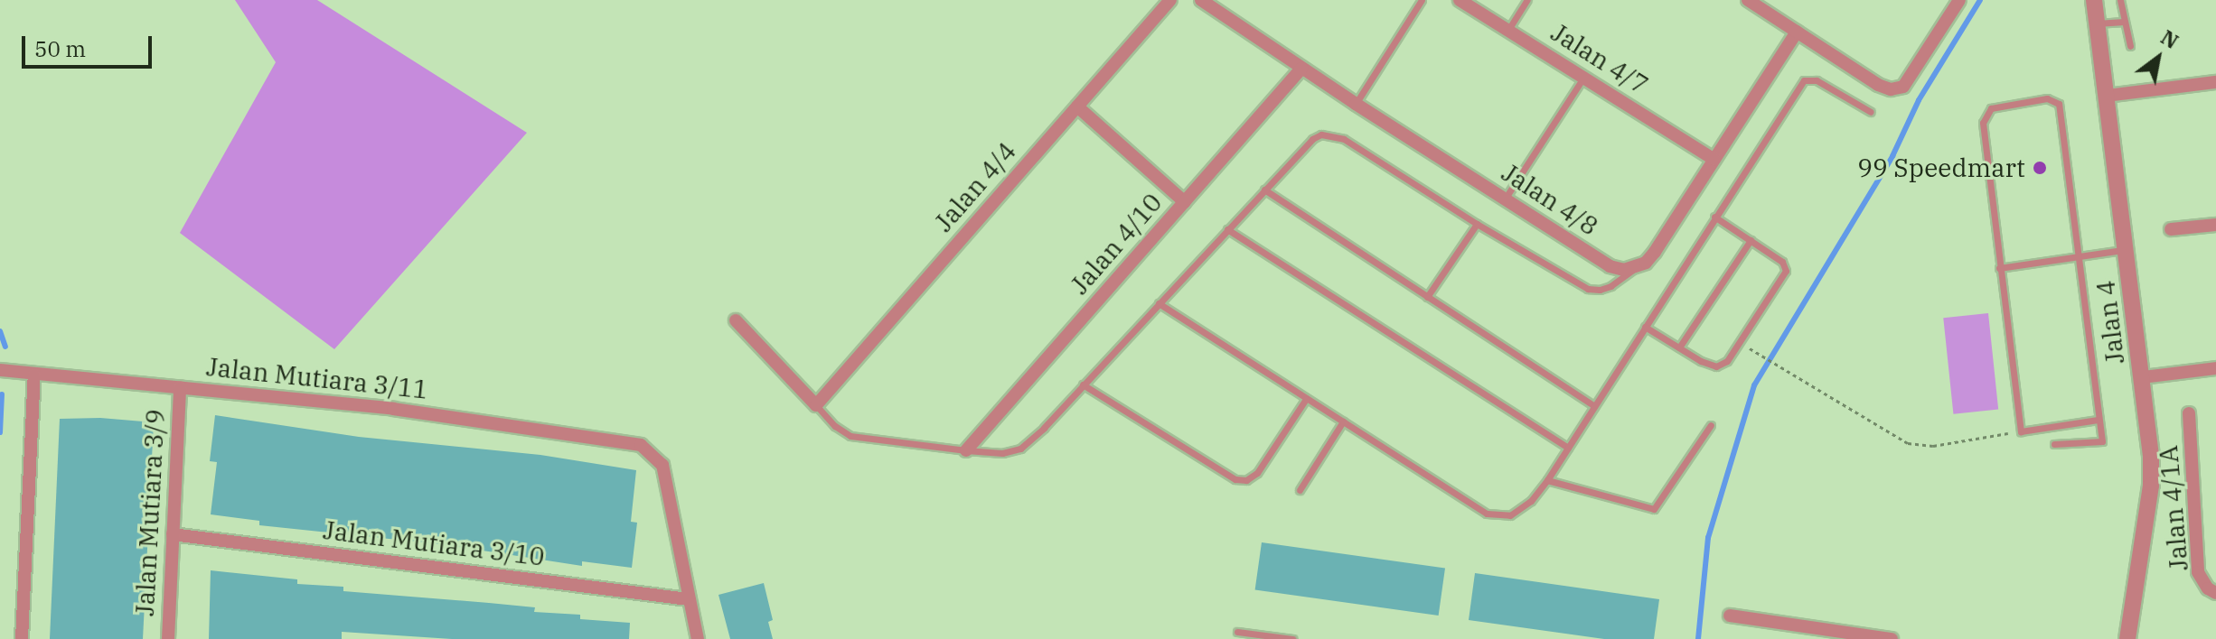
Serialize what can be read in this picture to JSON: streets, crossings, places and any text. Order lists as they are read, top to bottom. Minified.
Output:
{"streets":{"street":["Jalan 4/7","Jalan 4/4","Jalan 4/8","Jalan 4/10","Jalan 4","Jalan Mutiara 3/11","Jalan 4/1A","Jalan Mutiara 3/9","Jalan Mutiara 3/10"]},"crossings":[["Jalan 4/8","Jalan 4/10"],["Jalan Mutiara 3/11","Jalan Mutiara 3/9"],["Jalan Mutiara 3/11","Jalan Mutiara 3/10"],["Jalan Mutiara 3/9","Jalan Mutiara 3/10"]],"places":["99 Speedmart"],"scale_bar":"50 m","north":"top right"}
